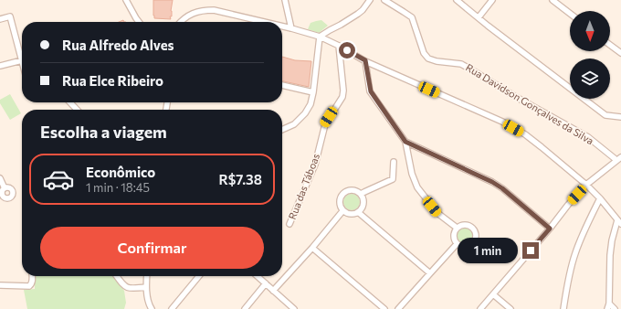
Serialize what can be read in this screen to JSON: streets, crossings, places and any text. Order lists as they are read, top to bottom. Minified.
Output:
{"streets":{"street":["Rua Davidson Gonçalves da Silva","Rua das Táboas"]},"north":"bottom","page":{"banner":["Rua Alfredo Alves","Rua Elce Ribeiro"],"heading":"Escolha a viagem","list":[{"name":"Econômico","note":"1 min · 18:45","value":"R$7.38"}],"buttons":"Confirmar","bubble":"1 min"}}
